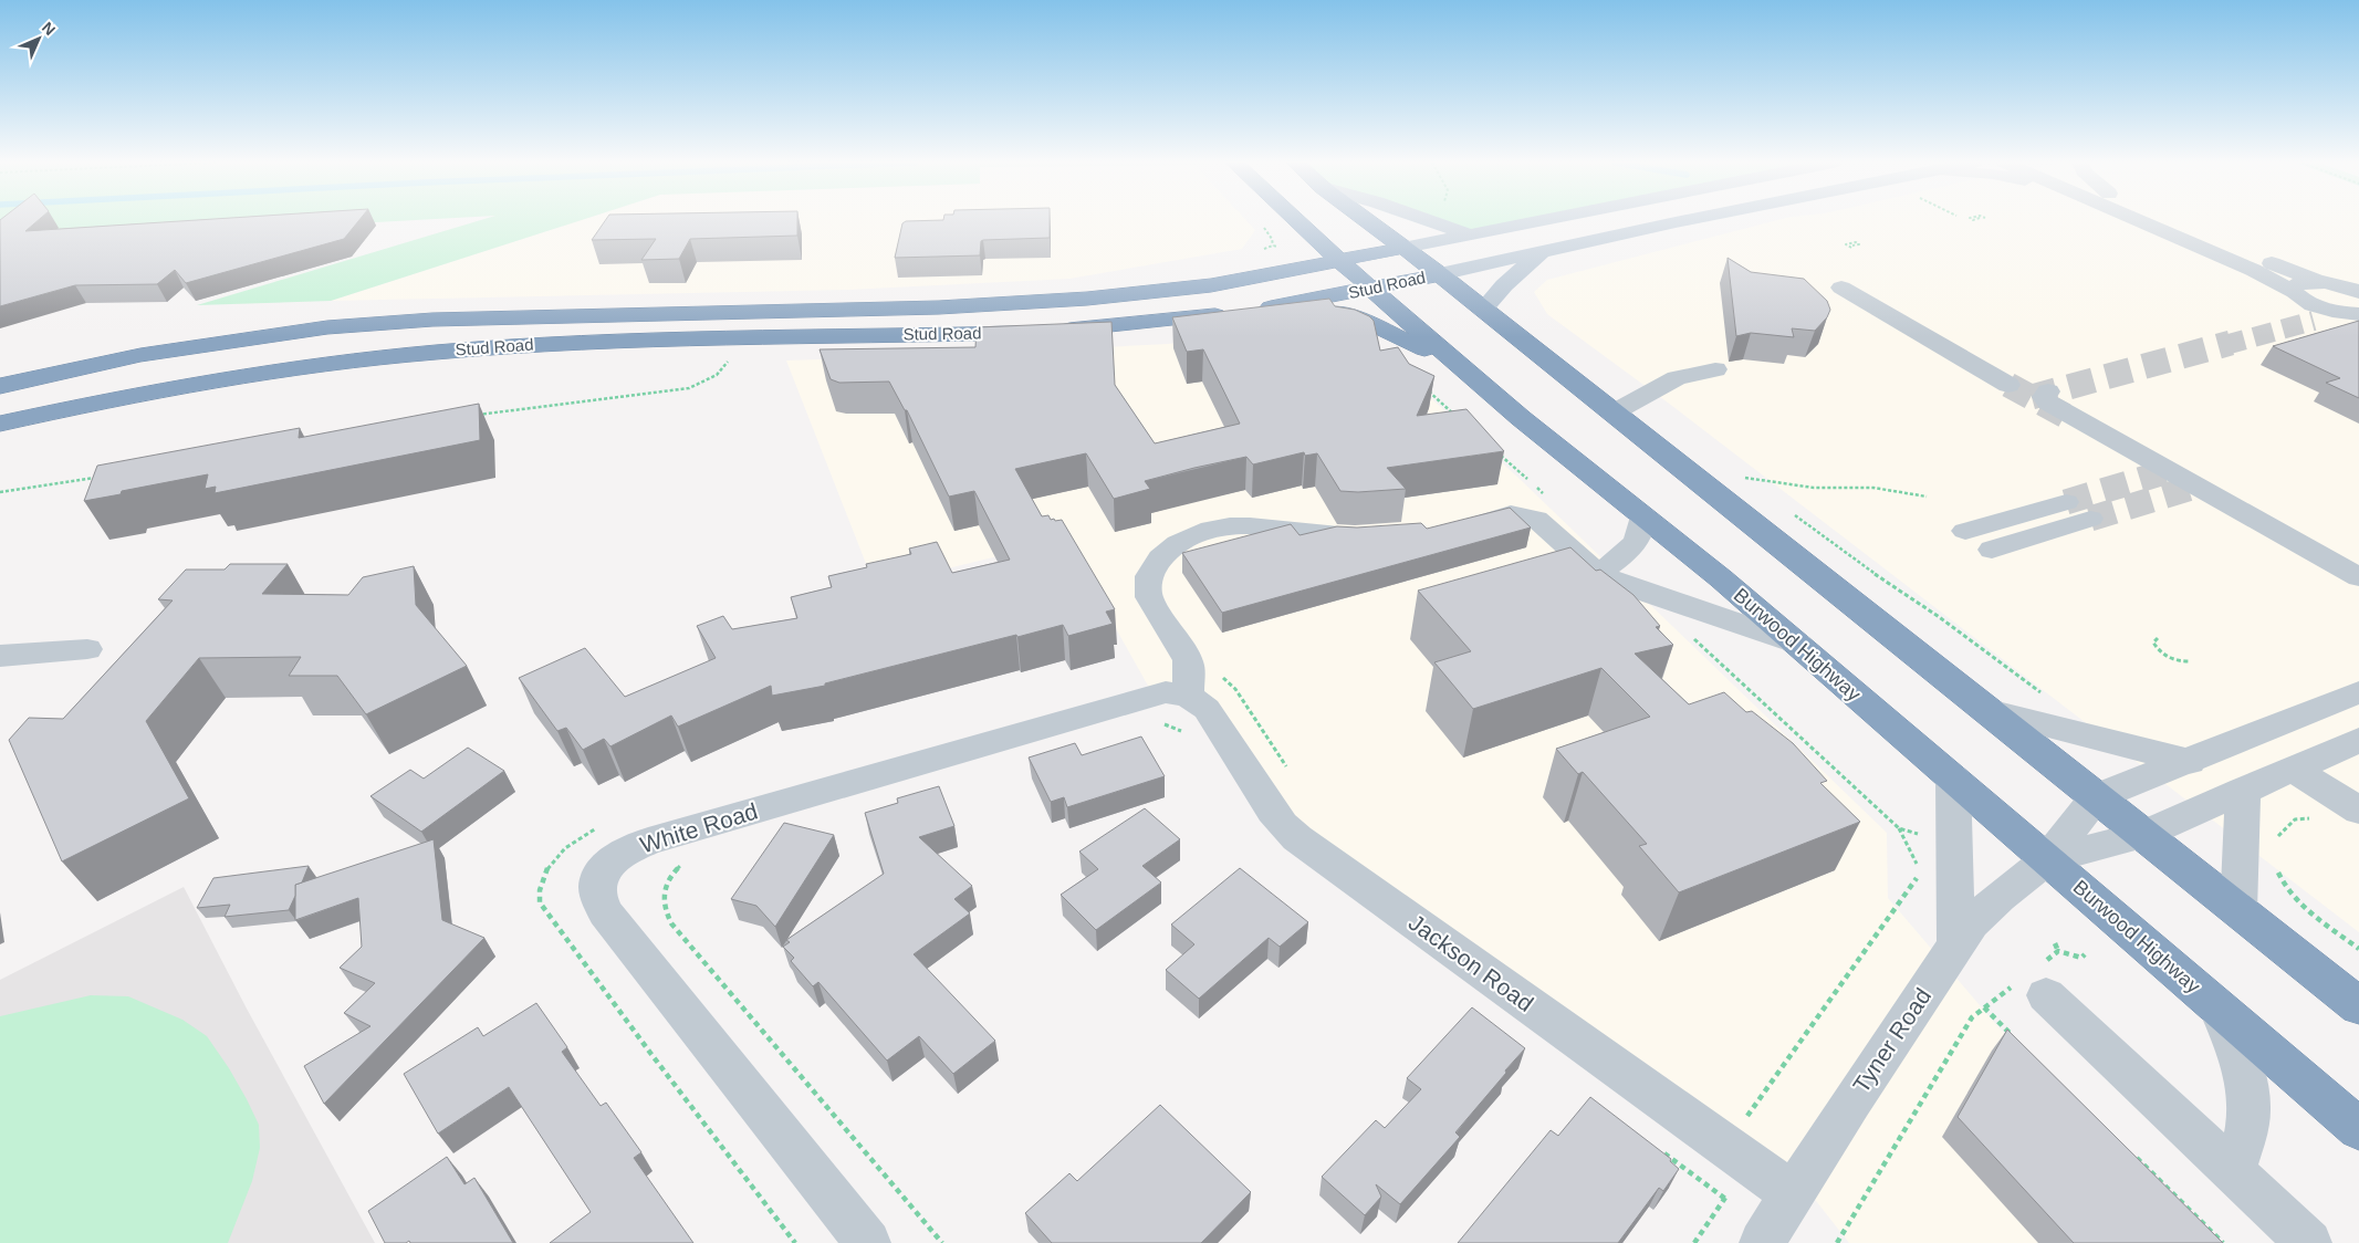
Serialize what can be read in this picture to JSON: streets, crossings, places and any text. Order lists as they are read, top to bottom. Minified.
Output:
{"streets":{"highway":["Stud Road","Burwood Highway"],"street":["White Road","Jackson Road","Tyner Road"]},"crossings":[["Stud Road","Burwood Highway"],["Burwood Highway","Tyner Road"],["White Road","Jackson Road"],["Jackson Road","Tyner Road"]],"north":"top right"}
